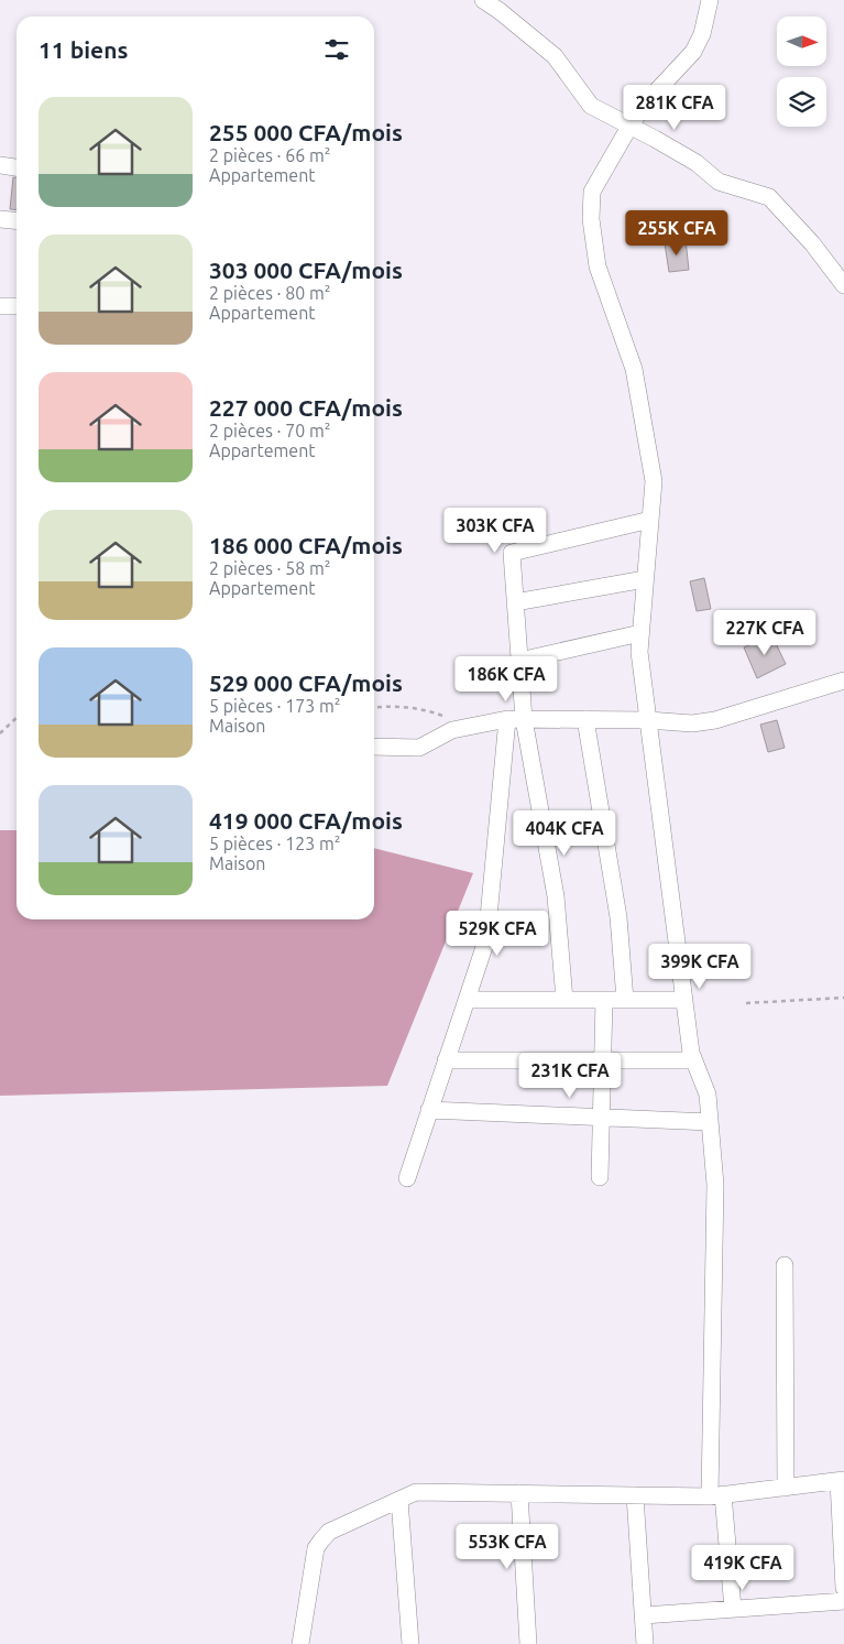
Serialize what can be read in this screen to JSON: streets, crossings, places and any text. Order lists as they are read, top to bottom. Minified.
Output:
{"north":"right","page":{"heading":"11 biens","list":[{"name":"255 000 CFA/mois","note":"2 pièces · 66 m² · Appartement"},{"name":"303 000 CFA/mois","note":"2 pièces · 80 m² · Appartement"},{"name":"227 000 CFA/mois","note":"2 pièces · 70 m² · Appartement"},{"name":"186 000 CFA/mois","note":"2 pièces · 58 m² · Appartement"},{"name":"529 000 CFA/mois","note":"5 pièces · 173 m² · Maison"},{"name":"419 000 CFA/mois","note":"5 pièces · 123 m² · Maison"}],"price":["281K CFA","255K CFA","303K CFA","227K CFA","186K CFA","404K CFA","529K CFA","399K CFA","231K CFA","553K CFA","419K CFA"]}}
